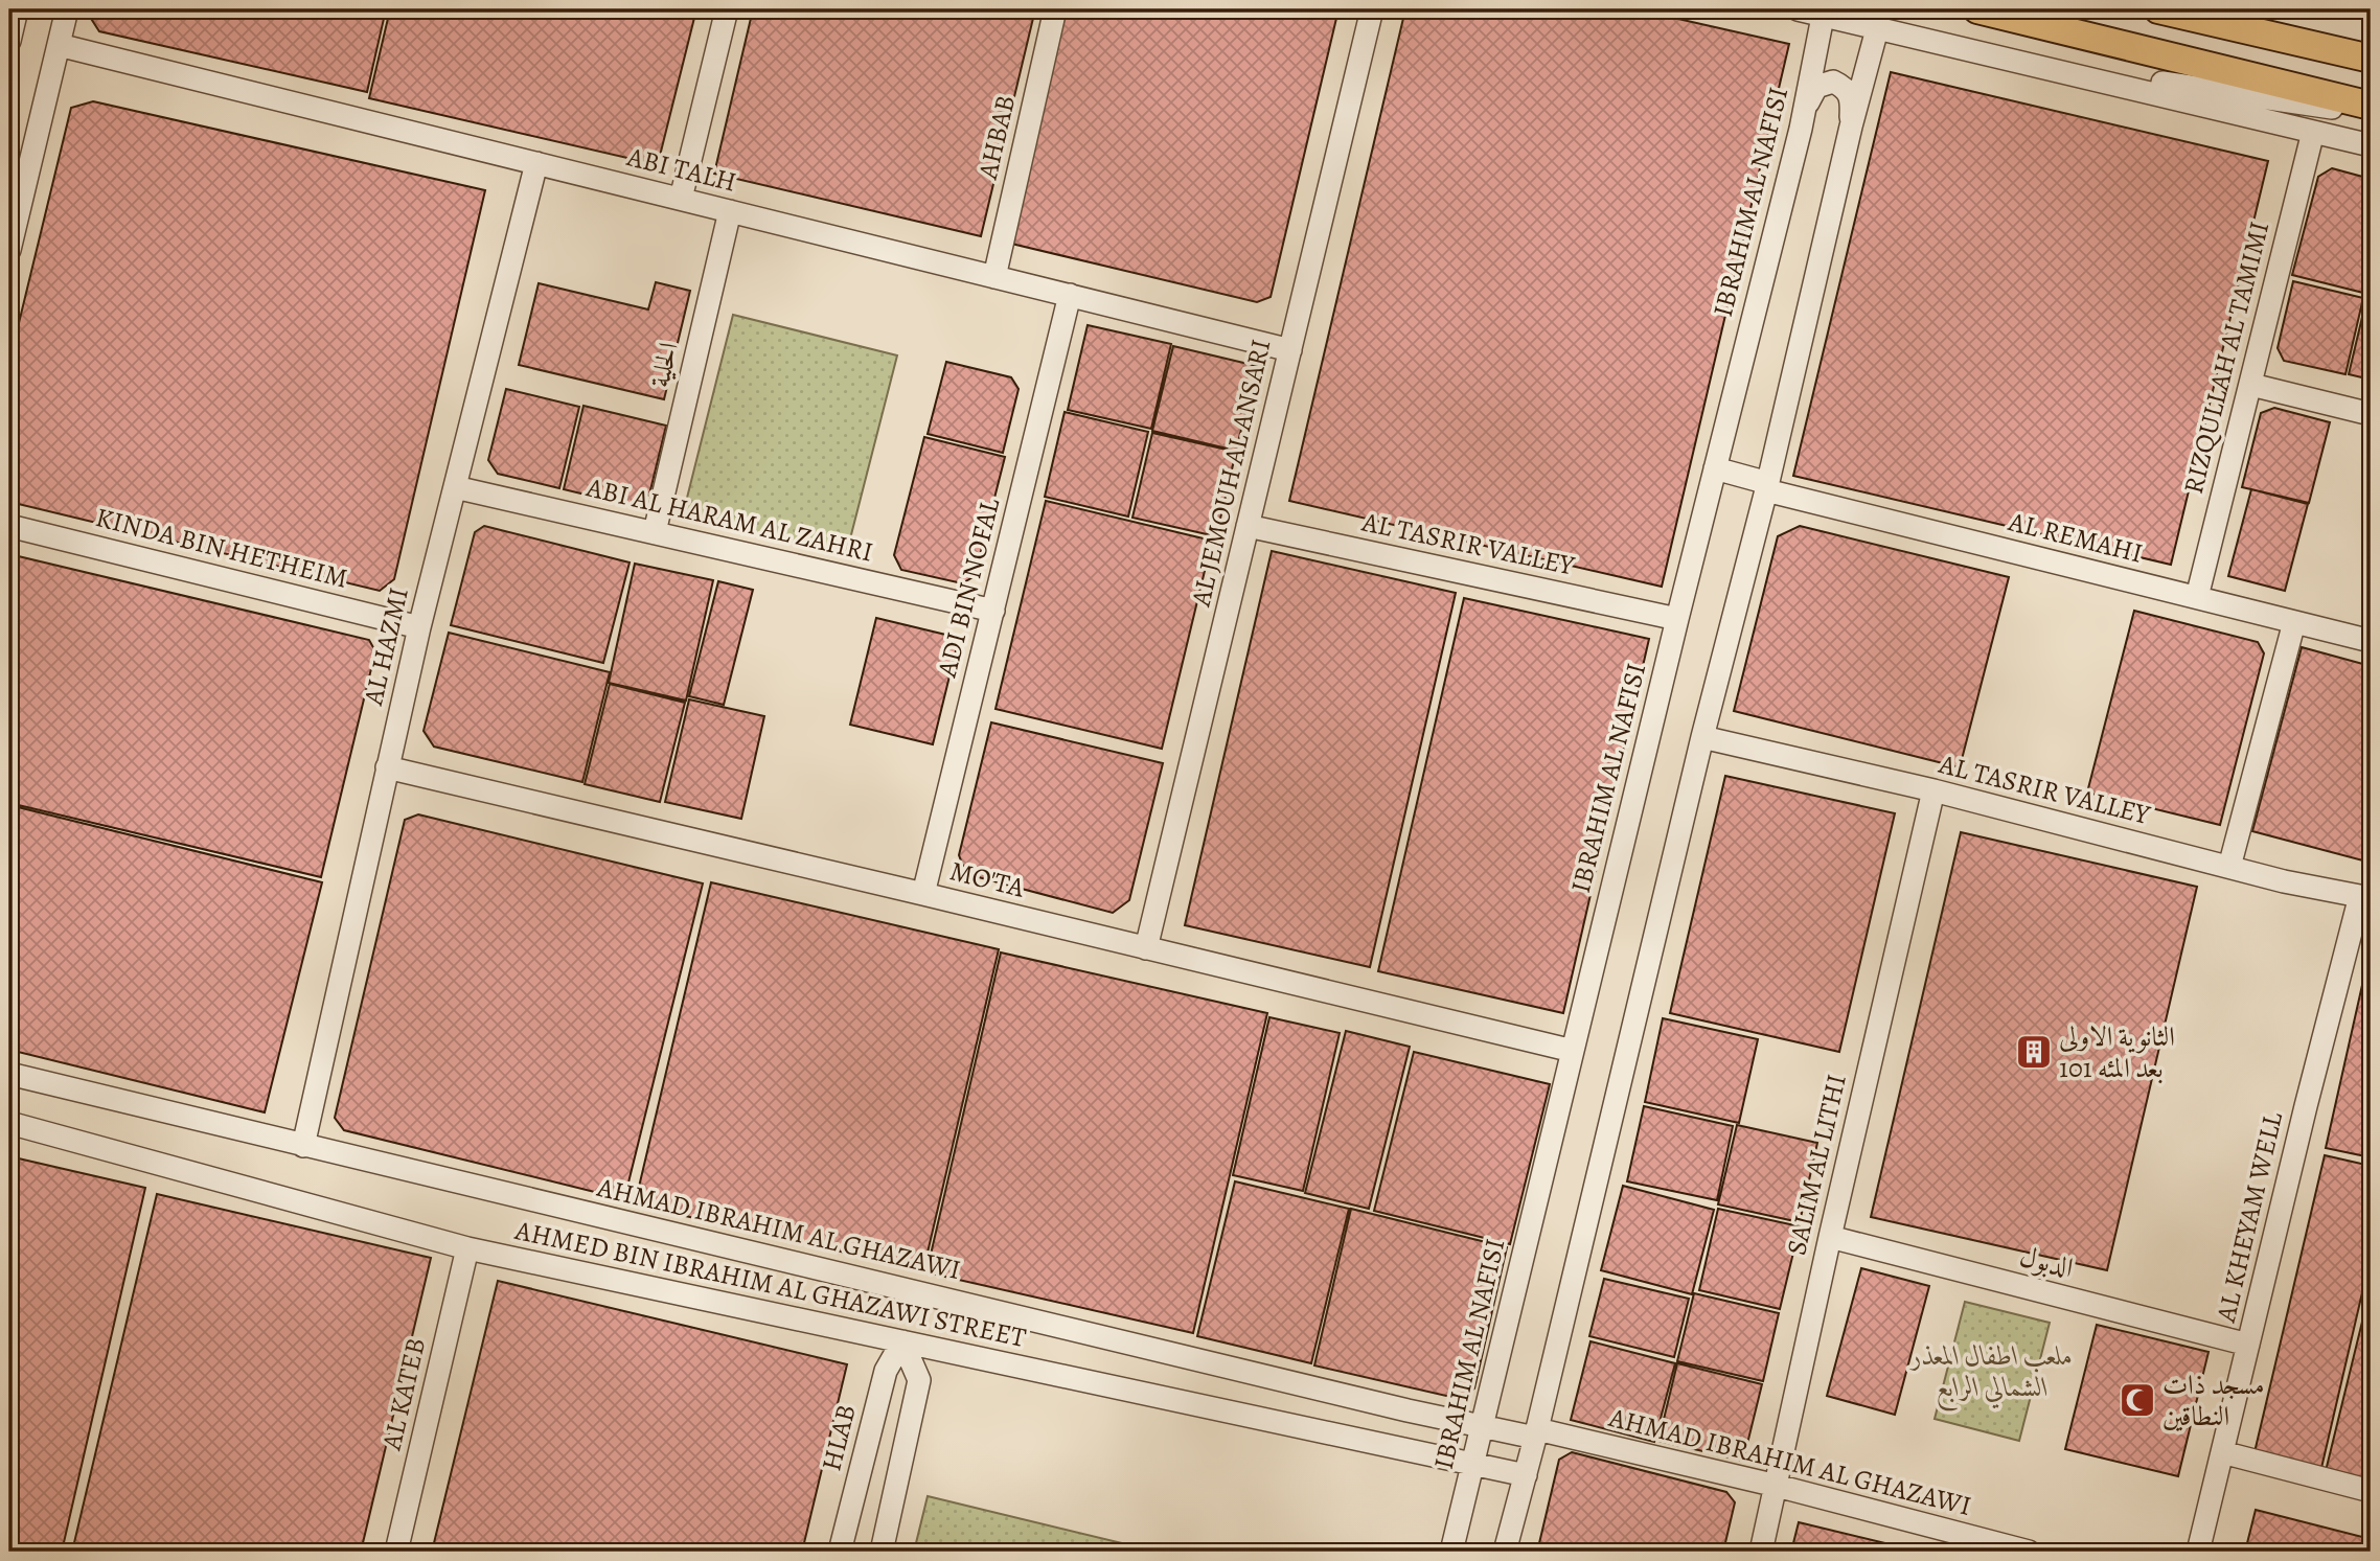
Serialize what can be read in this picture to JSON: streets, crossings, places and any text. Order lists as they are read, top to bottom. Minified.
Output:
{"streets":{"street":["AHBAB","ABI TALH","IBRAHIM AL NAFISI","RIZQULLAH AL TAMIMI","الحلية","AL JEMOUH AL ANSARI","ABI AL HARAM AL ZAHRI","AL REMAHI","AL TASRIR VALLEY","KINDA BIN HETHEIM","ADI BIN NOFAL","AL HAZMI","MO'TA","SALIM AL LITHI","AL KHEYAM WELL","AHMAD IBRAHIM AL GHAZAWI","الدبول","AHMED BIN IBRAHIM AL GHAZAWI STREET","AL KATEB","HLAB"]},"crossings":[["AHBAB","ABI TALH"],["ABI TALH","الحلية"],["ABI TALH","AL JEMOUH AL ANSARI"],["ABI TALH","ADI BIN NOFAL"],["ABI TALH","AL HAZMI"],["IBRAHIM AL NAFISI","AL REMAHI"],["IBRAHIM AL NAFISI","AL TASRIR VALLEY"],["IBRAHIM AL NAFISI","MO'TA"],["IBRAHIM AL NAFISI","AHMAD IBRAHIM AL GHAZAWI"],["IBRAHIM AL NAFISI","AHMED BIN IBRAHIM AL GHAZAWI STREET"],["RIZQULLAH AL TAMIMI","AL REMAHI"],["الحلية","ABI AL HARAM AL ZAHRI"],["AL JEMOUH AL ANSARI","AL TASRIR VALLEY"],["AL JEMOUH AL ANSARI","MO'TA"],["ABI AL HARAM AL ZAHRI","ADI BIN NOFAL"],["ABI AL HARAM AL ZAHRI","AL HAZMI"],["AL TASRIR VALLEY","SALIM AL LITHI"],["AL TASRIR VALLEY","AL KHEYAM WELL"],["KINDA BIN HETHEIM","AL HAZMI"],["ADI BIN NOFAL","MO'TA"],["AL HAZMI","MO'TA"],["AL HAZMI","AHMAD IBRAHIM AL GHAZAWI"],["SALIM AL LITHI","AHMAD IBRAHIM AL GHAZAWI"],["SALIM AL LITHI","الدبول"],["AL KHEYAM WELL","الدبول"],["AHMED BIN IBRAHIM AL GHAZAWI STREET","AL KATEB"],["AHMED BIN IBRAHIM AL GHAZAWI STREET","HLAB"]],"parks":["ملعب اطفال المعذر الشمالي الرابع"],"places":{"building":["الثانوية الاولى بعد المئه 101"],"mosque":["مسجد ذات النطاقين"]}}
